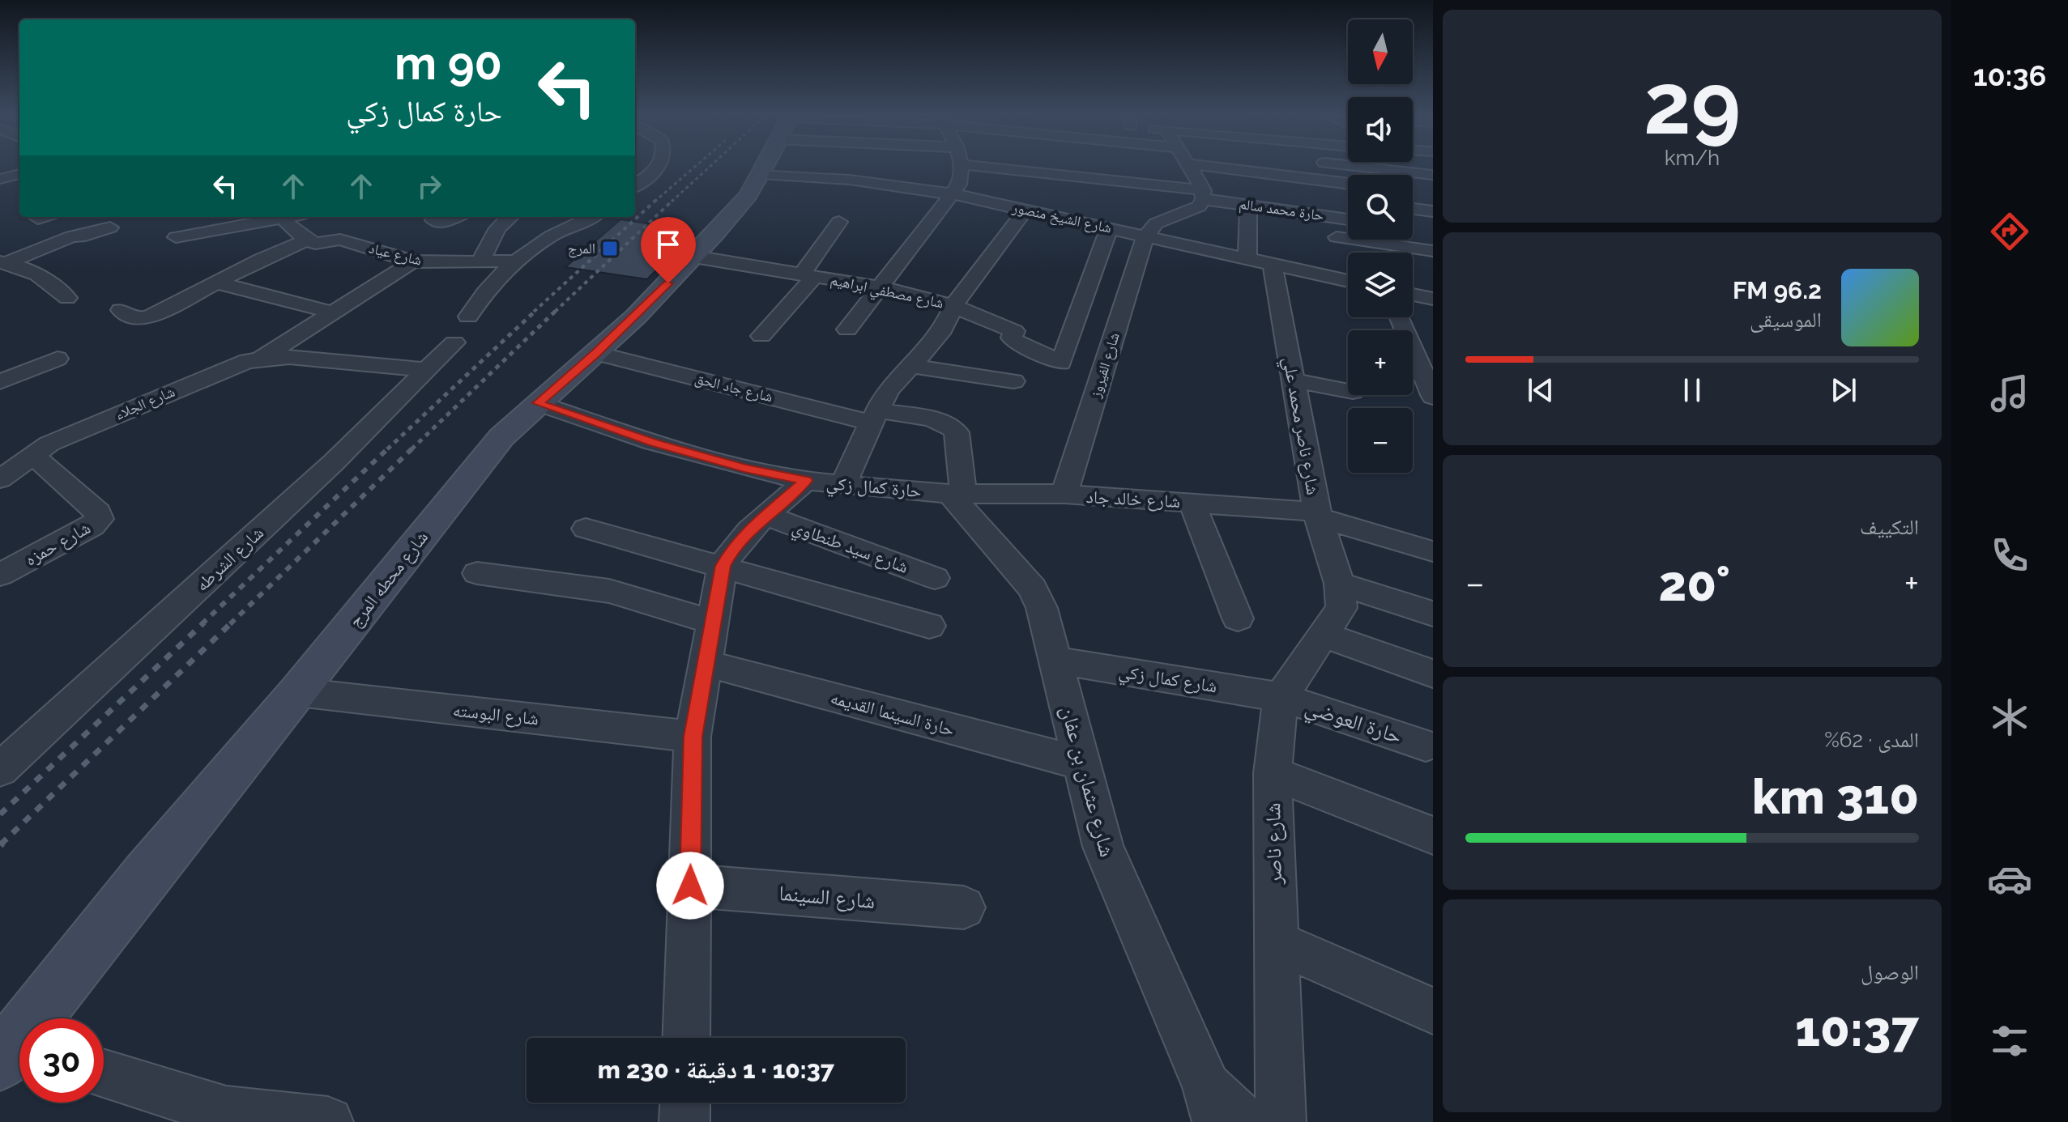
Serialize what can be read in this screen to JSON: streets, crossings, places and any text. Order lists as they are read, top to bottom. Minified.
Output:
{"streets":{"main road":["شارع محطه المرج"],"street":["حارة محمد سالم","شارع الشيخ منصور","شارع عياد","شارع مصطفي ابراهيم","شارع الفيروز","شارع جاد الحق","شارع الجلاء","شارع ناصر محمد علي","حارة كمال زكي","شارع خالد جاد","شارع حمزه","شارع سيد طنطاوي","شارع الشرطه","شارع كمال زكي","حارة السينما القديمه","شارع البوسته","حارة العوضي","شارع عثمان بن عفان","شارع ناصر","شارع السينما"]},"crossings":[["شارع الشيخ منصور","شارع مصطفي ابراهيم"],["شارع الشيخ منصور","شارع الفيروز"],["شارع الشيخ منصور","شارع ناصر محمد علي"],["شارع عياد","شارع الجلاء"],["شارع مصطفي ابراهيم","شارع محطه المرج"],["شارع الفيروز","شارع خالد جاد"],["شارع جاد الحق","حارة كمال زكي"],["شارع جاد الحق","شارع خالد جاد"],["شارع جاد الحق","شارع محطه المرج"],["شارع جاد الحق","شارع عثمان بن عفان"],["شارع الجلاء","شارع حمزه"],["شارع الجلاء","شارع الشرطه"],["شارع ناصر محمد علي","شارع خالد جاد"],["شارع ناصر محمد علي","شارع ناصر"],["حارة كمال زكي","شارع خالد جاد"],["حارة كمال زكي","شارع محطه المرج"],["حارة كمال زكي","شارع عثمان بن عفان"],["شارع خالد جاد","شارع عثمان بن عفان"],["شارع محطه المرج","شارع البوسته"],["شارع كمال زكي","حارة العوضي"],["شارع كمال زكي","شارع عثمان بن عفان"],["شارع كمال زكي","شارع ناصر"],["حارة السينما القديمه","شارع عثمان بن عفان"],["حارة العوضي","شارع ناصر"]],"places":{"transit":["المرج"]},"north":"bottom","page":{"tabs":"10:36","tile":[["29","km/h"],"التكييف",["المدى · 62%","310 km"],["الوصول","10:37"]],"map_buttons":["+","−"],"turn":["90 m","حارة كمال زكي"],"song":["96.2 FM","الموسيقى"],"heat":["−","20°","+"],"limit":"30","trip":"10:37 · 1 دقيقة · 230 m"}}
